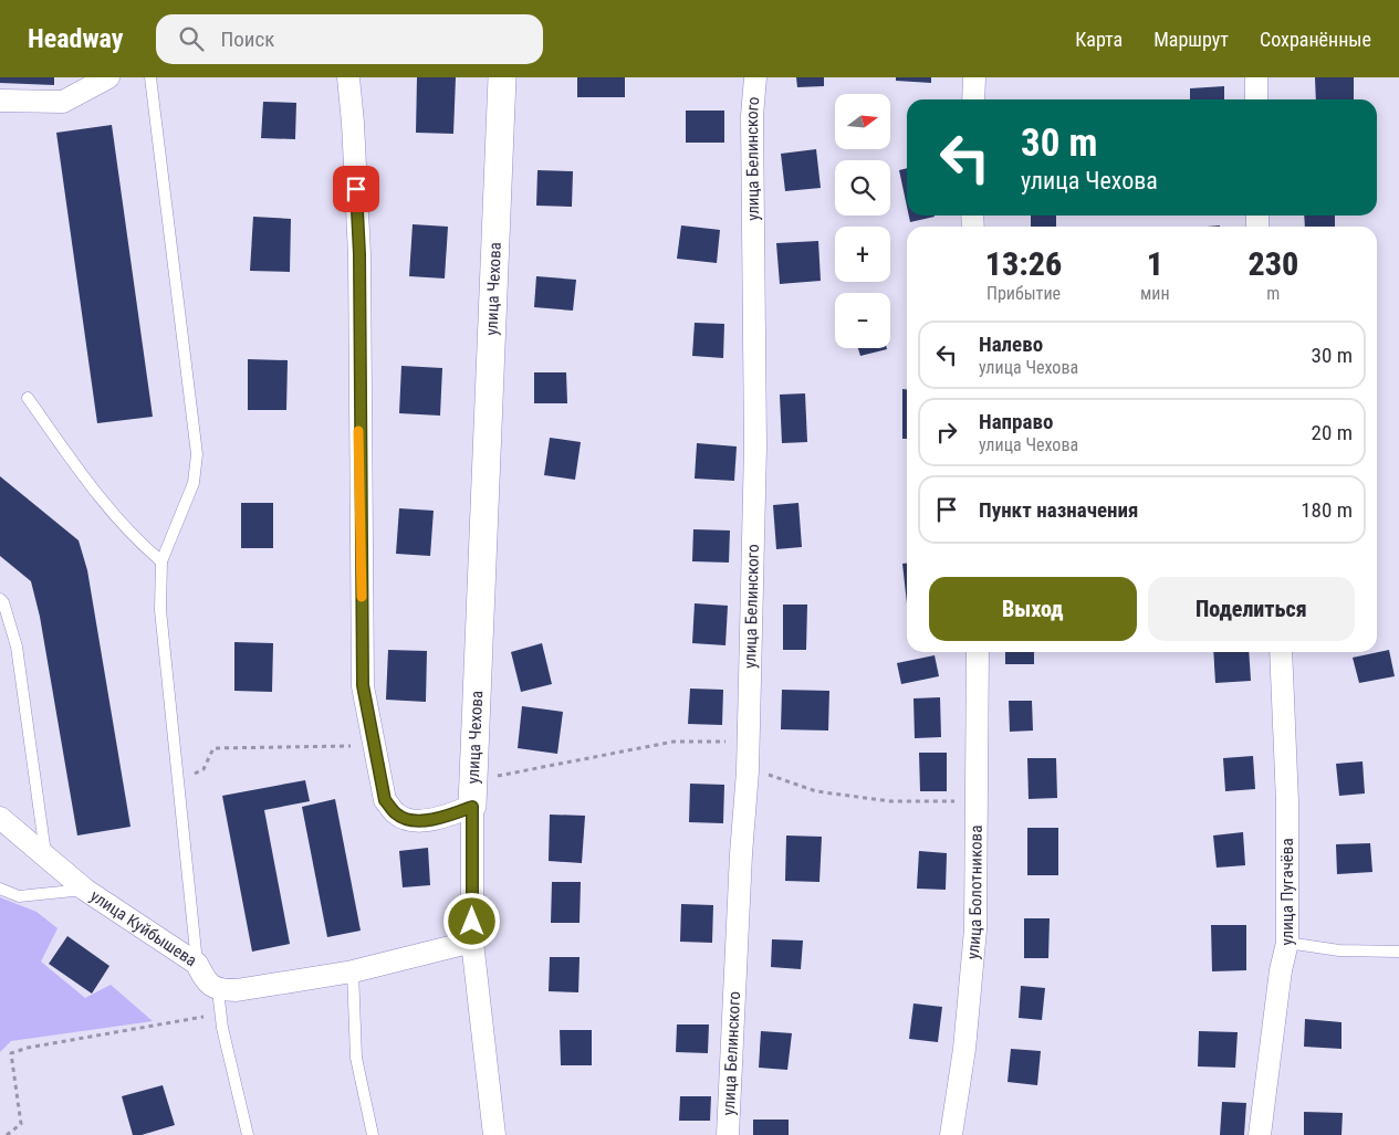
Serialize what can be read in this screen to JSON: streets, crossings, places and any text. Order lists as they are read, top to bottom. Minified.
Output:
{"streets":{"street":["улица Белинского","улица Чехова","улица Болотникова","улица Пугачёва","улица Куйбышева"]},"north":"right","page":{"header":"Headway","search":"Поиск","nav":["Карта","Маршрут","Сохранённые"],"map_buttons":["+","−"],"turn":["30 m","улица Чехова"],"eta":["13:26","Прибытие","1","мин","230","m"],"list":[{"name":"Налево","note":"улица Чехова","value":"30 m"},{"name":"Направо","note":"улица Чехова","value":"20 m"},{"name":"Пункт назначения","value":"180 m"}],"buttons":["Выход","Поделиться"]}}
